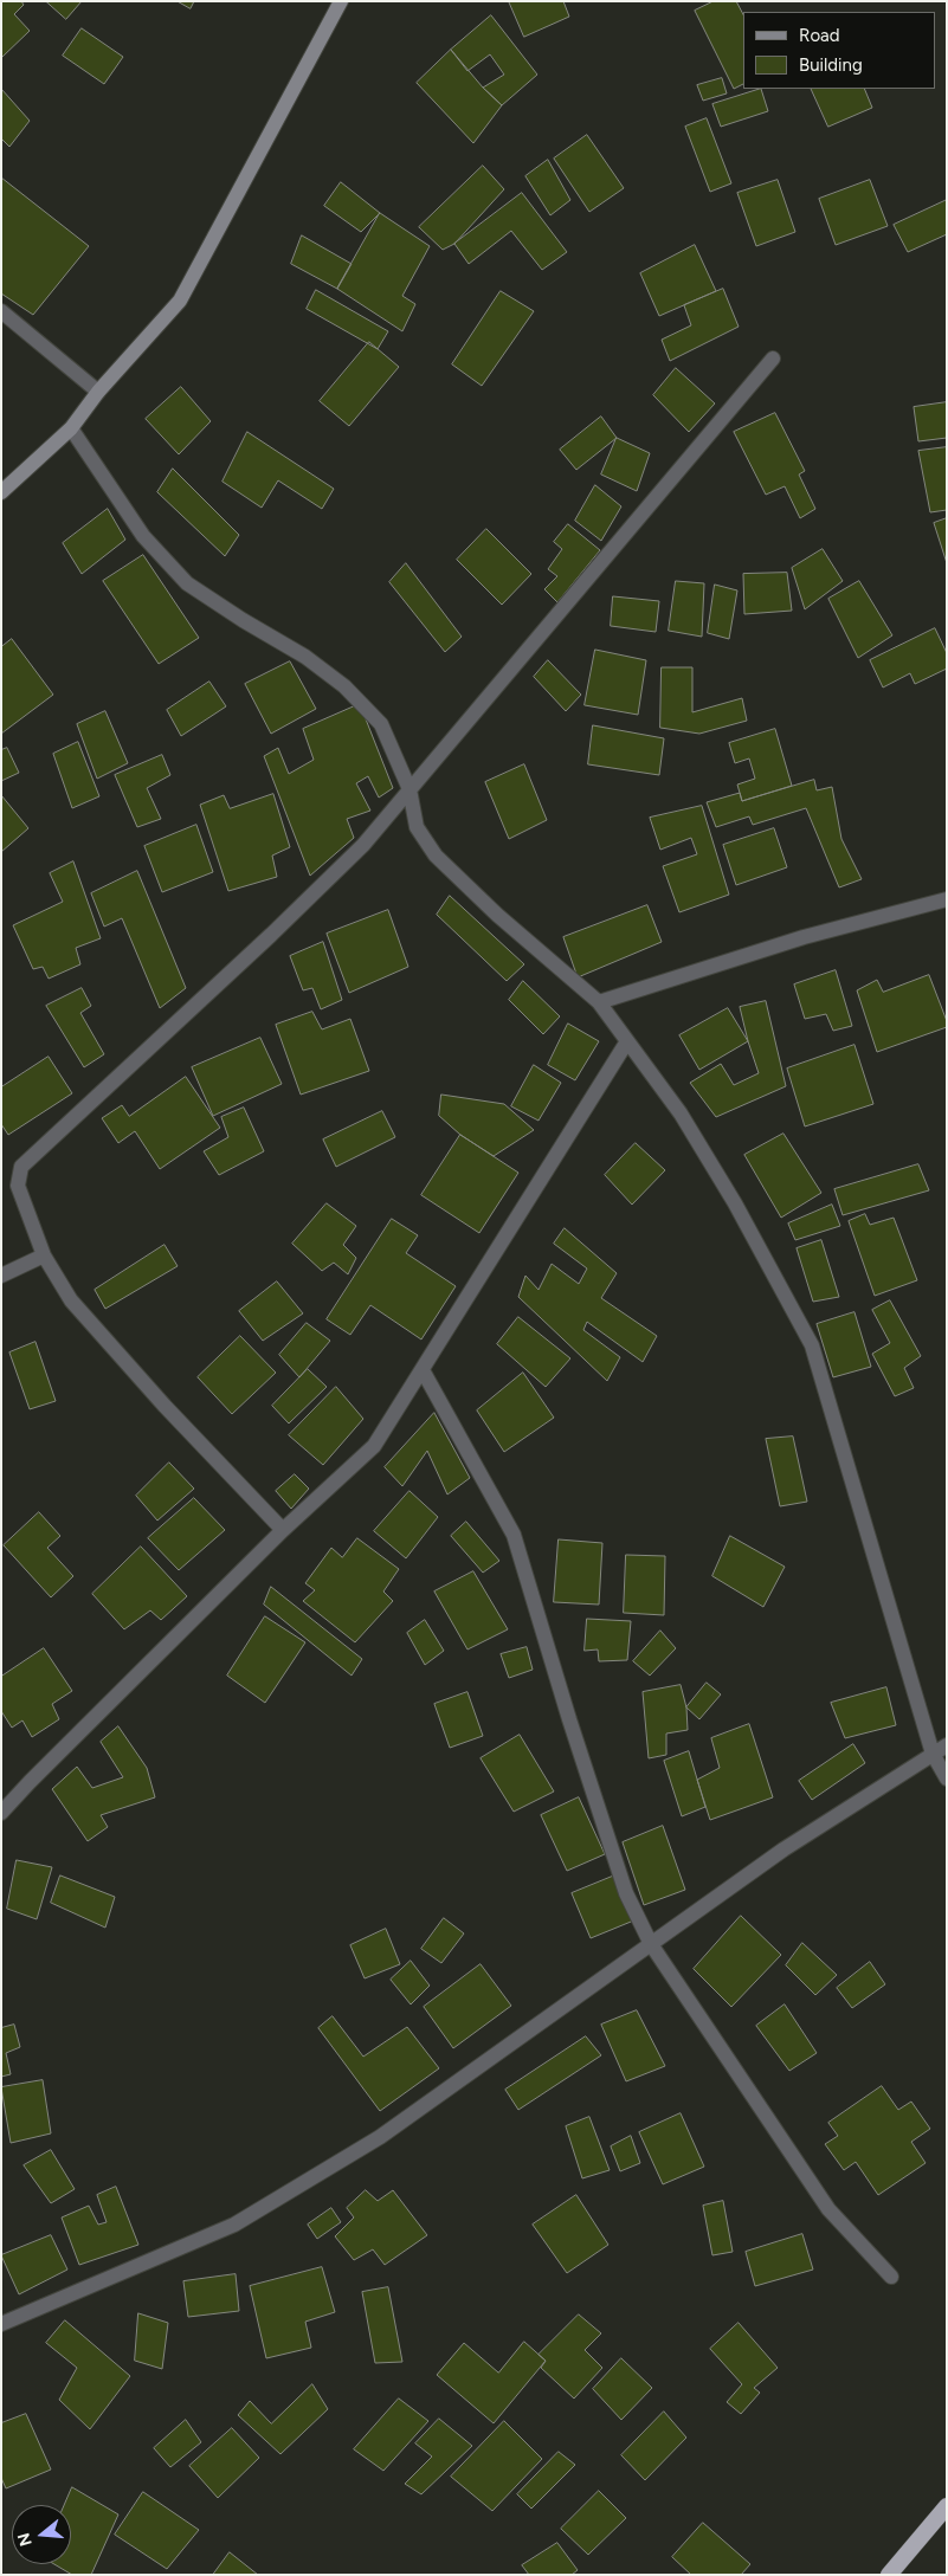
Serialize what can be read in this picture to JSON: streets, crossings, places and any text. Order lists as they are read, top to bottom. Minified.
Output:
{"legend":["Road","Building"],"north":"left"}
